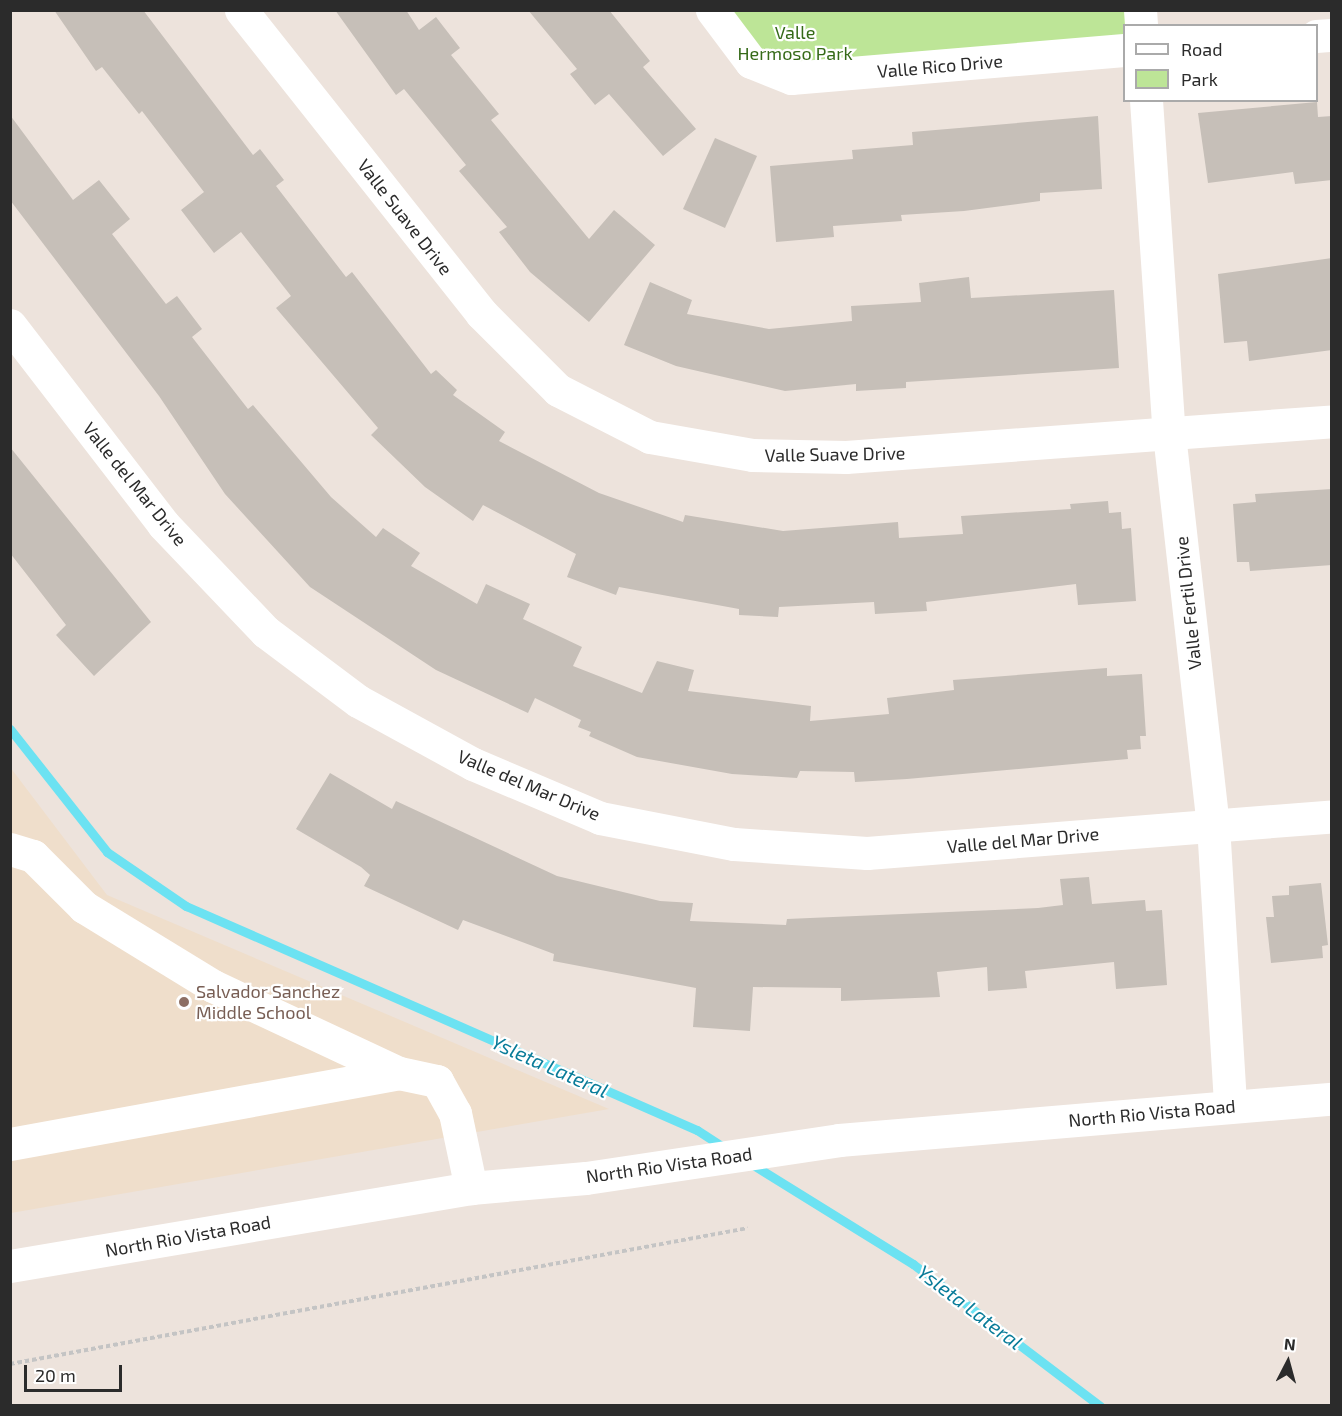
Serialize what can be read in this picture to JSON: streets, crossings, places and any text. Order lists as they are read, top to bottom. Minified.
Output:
{"streets":{"street":["Valle Rico Drive","Valle Suave Drive","Valle del Mar Drive","Valle Fertil Drive","North Rio Vista Road"]},"crossings":[["Valle Suave Drive","Valle Fertil Drive"],["Valle del Mar Drive","Valle Fertil Drive"],["Valle Fertil Drive","North Rio Vista Road"]],"water":["Ysleta Lateral"],"parks":["Valle Hermoso Park"],"places":["Salvador Sanchez Middle School"],"legend":["Road","Park"],"scale_bar":"20 m","north":"top"}
